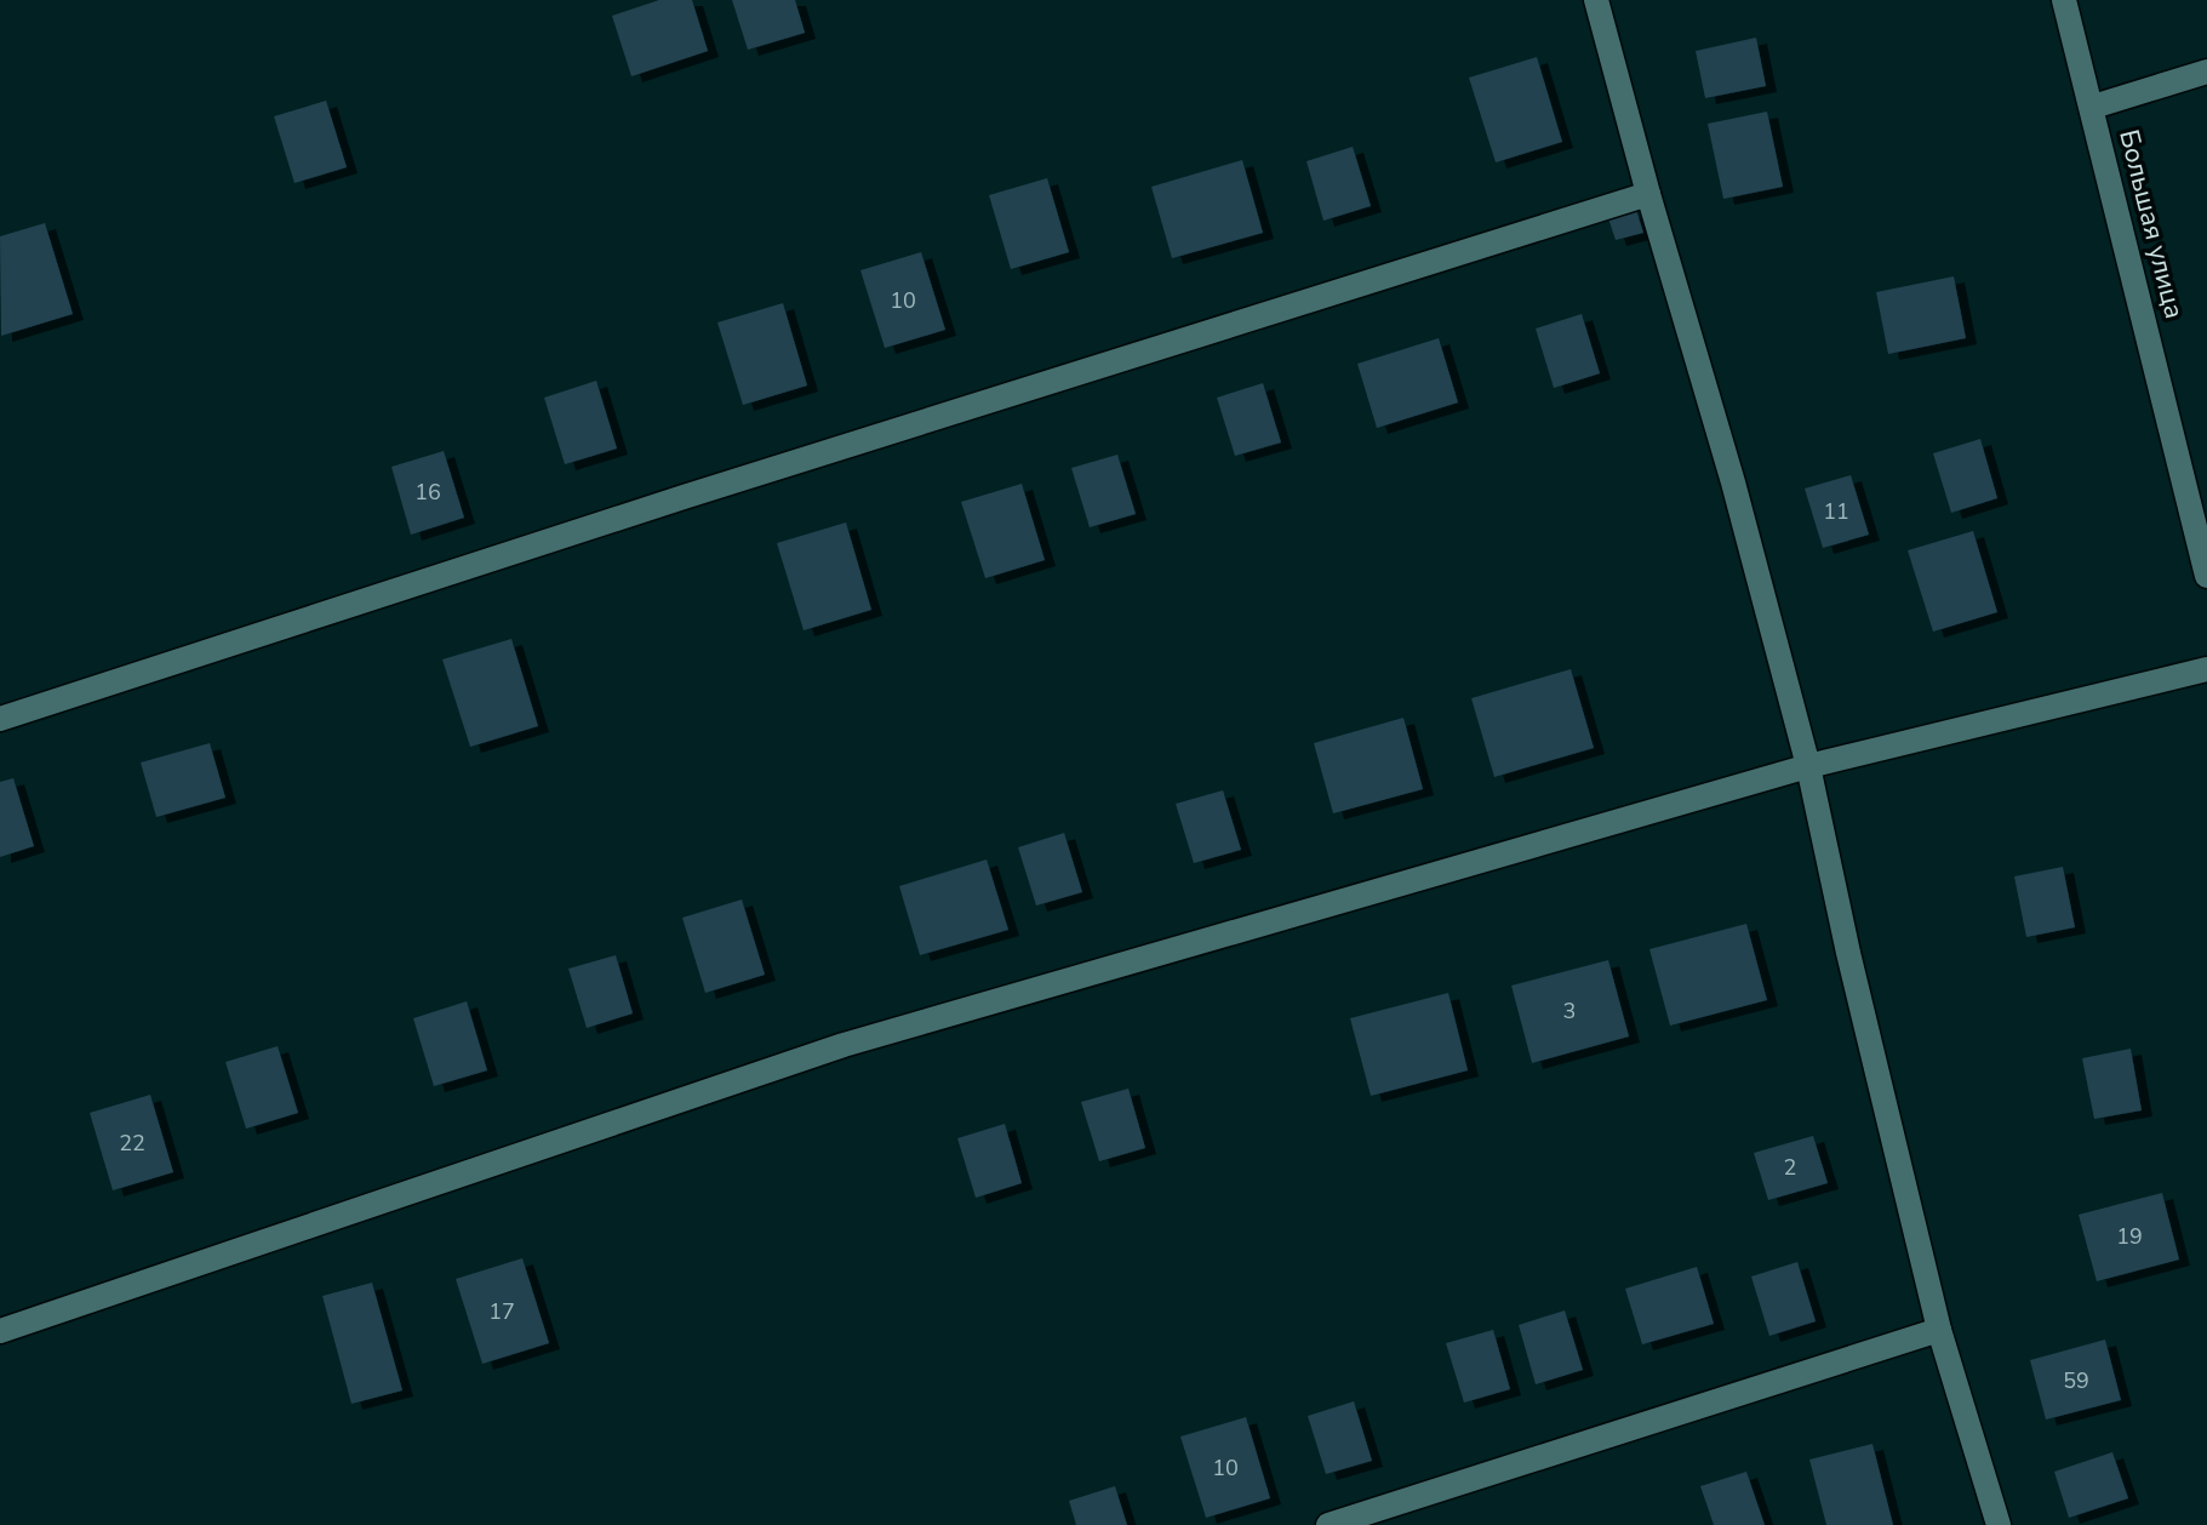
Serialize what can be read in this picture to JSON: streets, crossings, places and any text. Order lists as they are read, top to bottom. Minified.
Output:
{"streets":{"street":["Большая улица"]},"house_numbers":["10","16","11","3","22","2","19","17","59","10"]}
